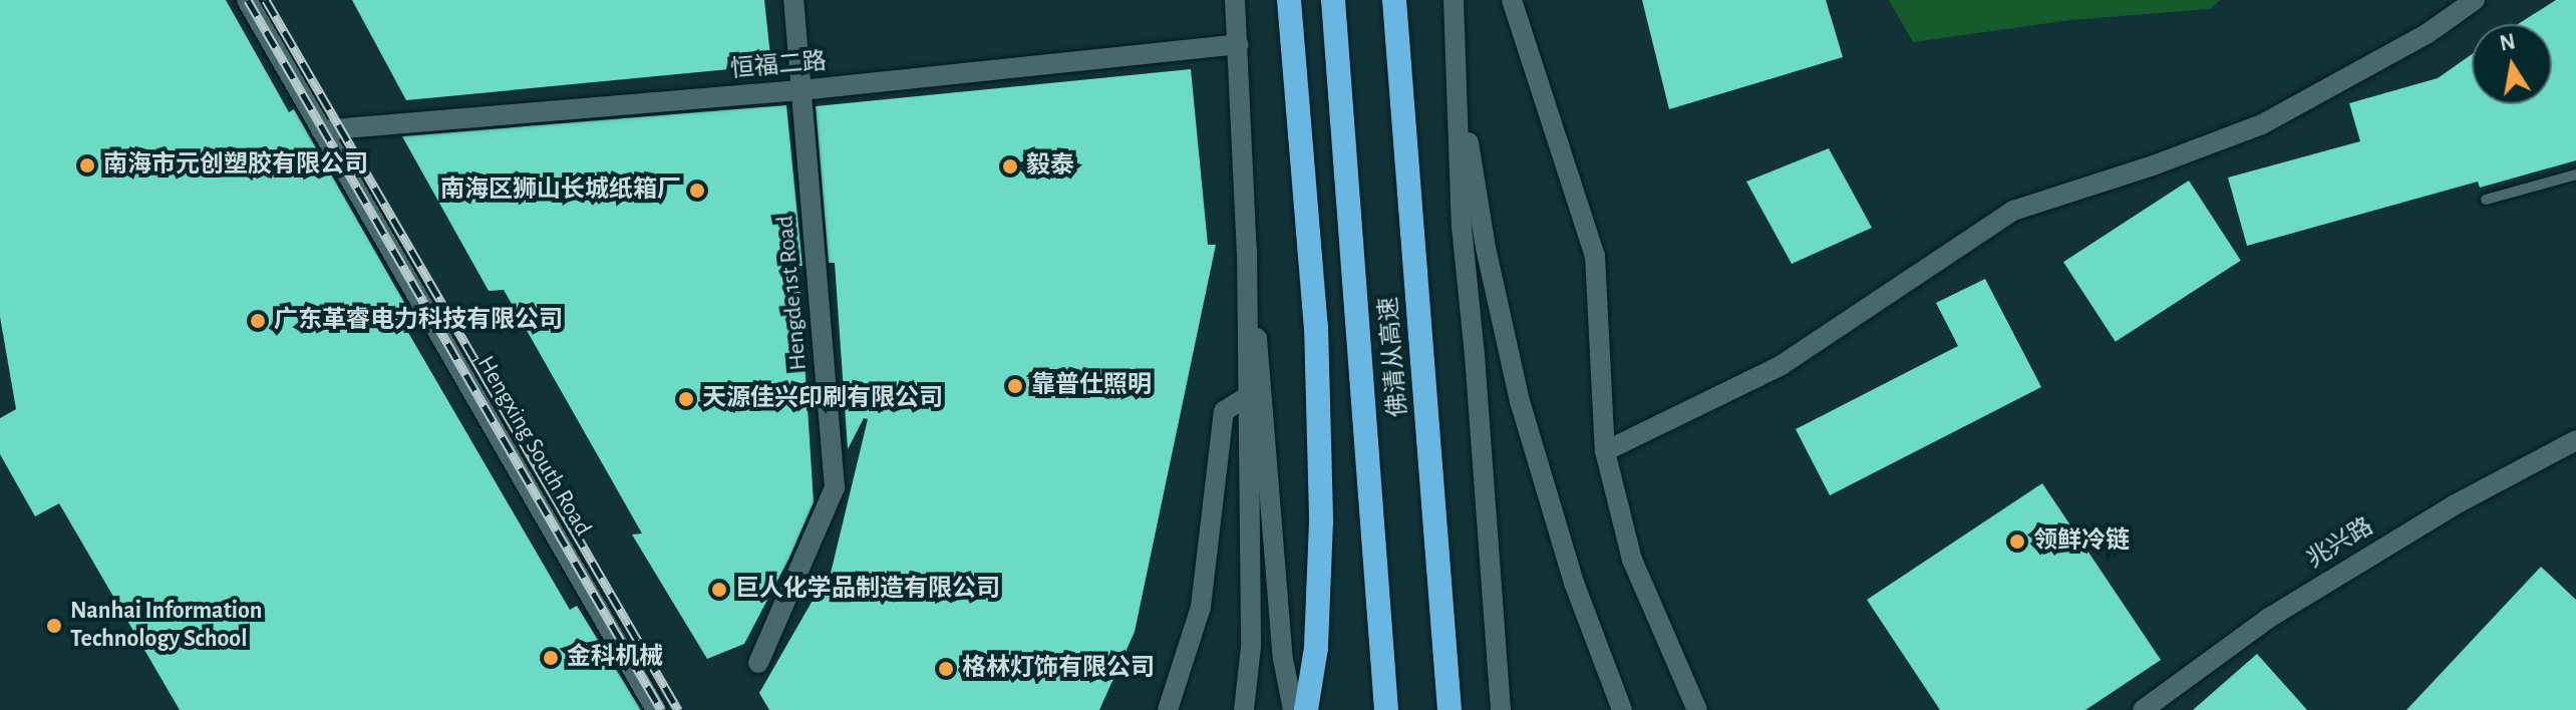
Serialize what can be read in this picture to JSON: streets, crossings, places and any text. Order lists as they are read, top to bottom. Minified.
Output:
{"streets":{"highway":["佛清从高速"],"street":["恒福二路","Hengde 1st Road","Hengxing South Road","兆兴路"]},"crossings":[["恒福二路","Hengde 1st Road"],["恒福二路","Hengxing South Road"]],"places":["南海市元创塑胶有限公司","毅泰","南海区狮山长城纸箱厂","广东革睿电力科技有限公司","靠普仕照明","天源佳兴印刷有限公司","领鲜冷链","巨人化学品制造有限公司","Nanhai Information Technology School","金科机械","格林灯饰有限公司"],"north":"top"}
